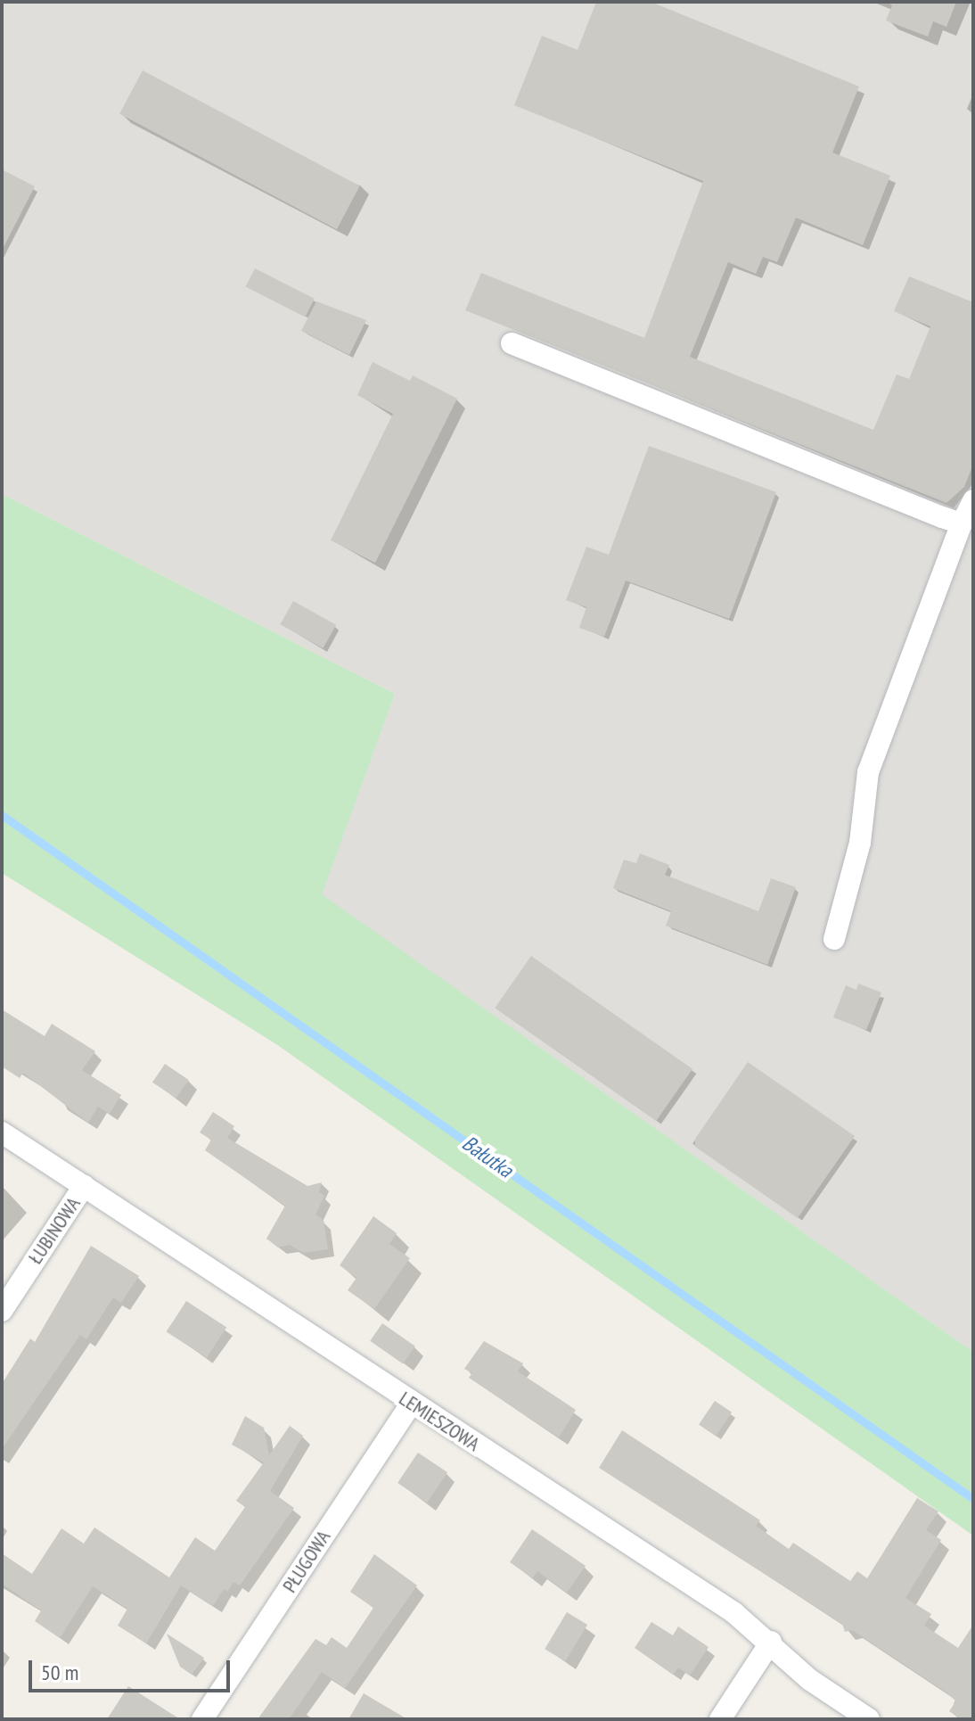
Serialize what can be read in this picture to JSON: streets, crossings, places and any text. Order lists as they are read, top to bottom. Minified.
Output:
{"streets":{"street":["ŁUBINOWA","LEMIESZOWA","PŁUGOWA"]},"crossings":[["ŁUBINOWA","LEMIESZOWA"],["LEMIESZOWA","PŁUGOWA"]],"water":["Bałutka"],"scale_bar":"50 m"}
